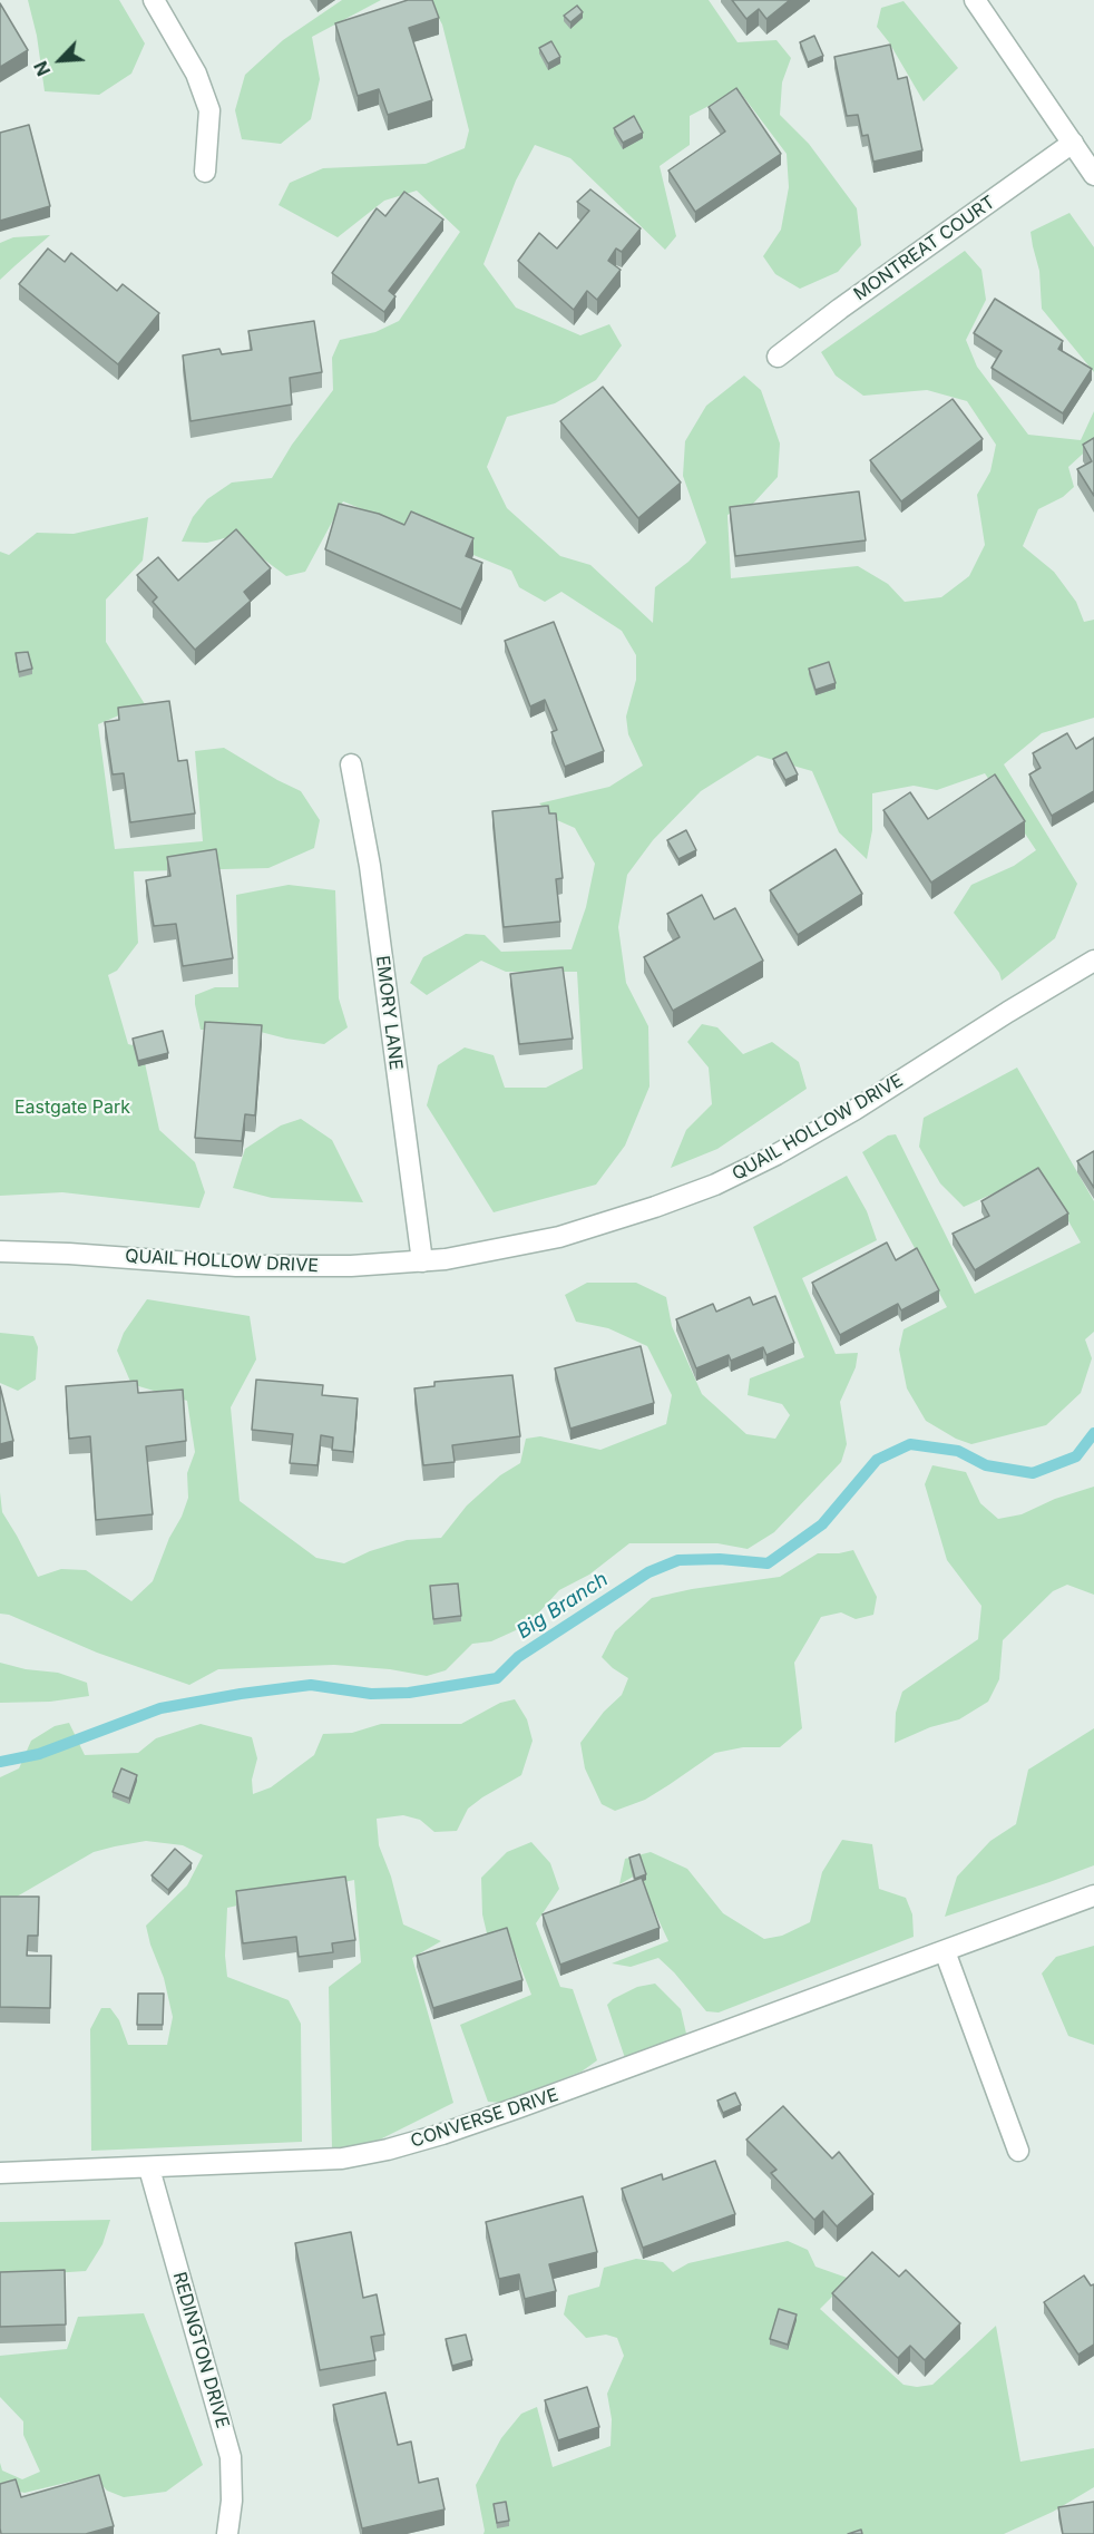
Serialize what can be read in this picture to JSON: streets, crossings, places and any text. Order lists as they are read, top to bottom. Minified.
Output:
{"streets":{"street":["MONTREAT COURT","EMORY LANE","QUAIL HOLLOW DRIVE","CONVERSE DRIVE","REDINGTON DRIVE"]},"crossings":[["EMORY LANE","QUAIL HOLLOW DRIVE"],["CONVERSE DRIVE","REDINGTON DRIVE"]],"water":["Big Branch"],"parks":["Eastgate Park"],"north":"bottom left"}
